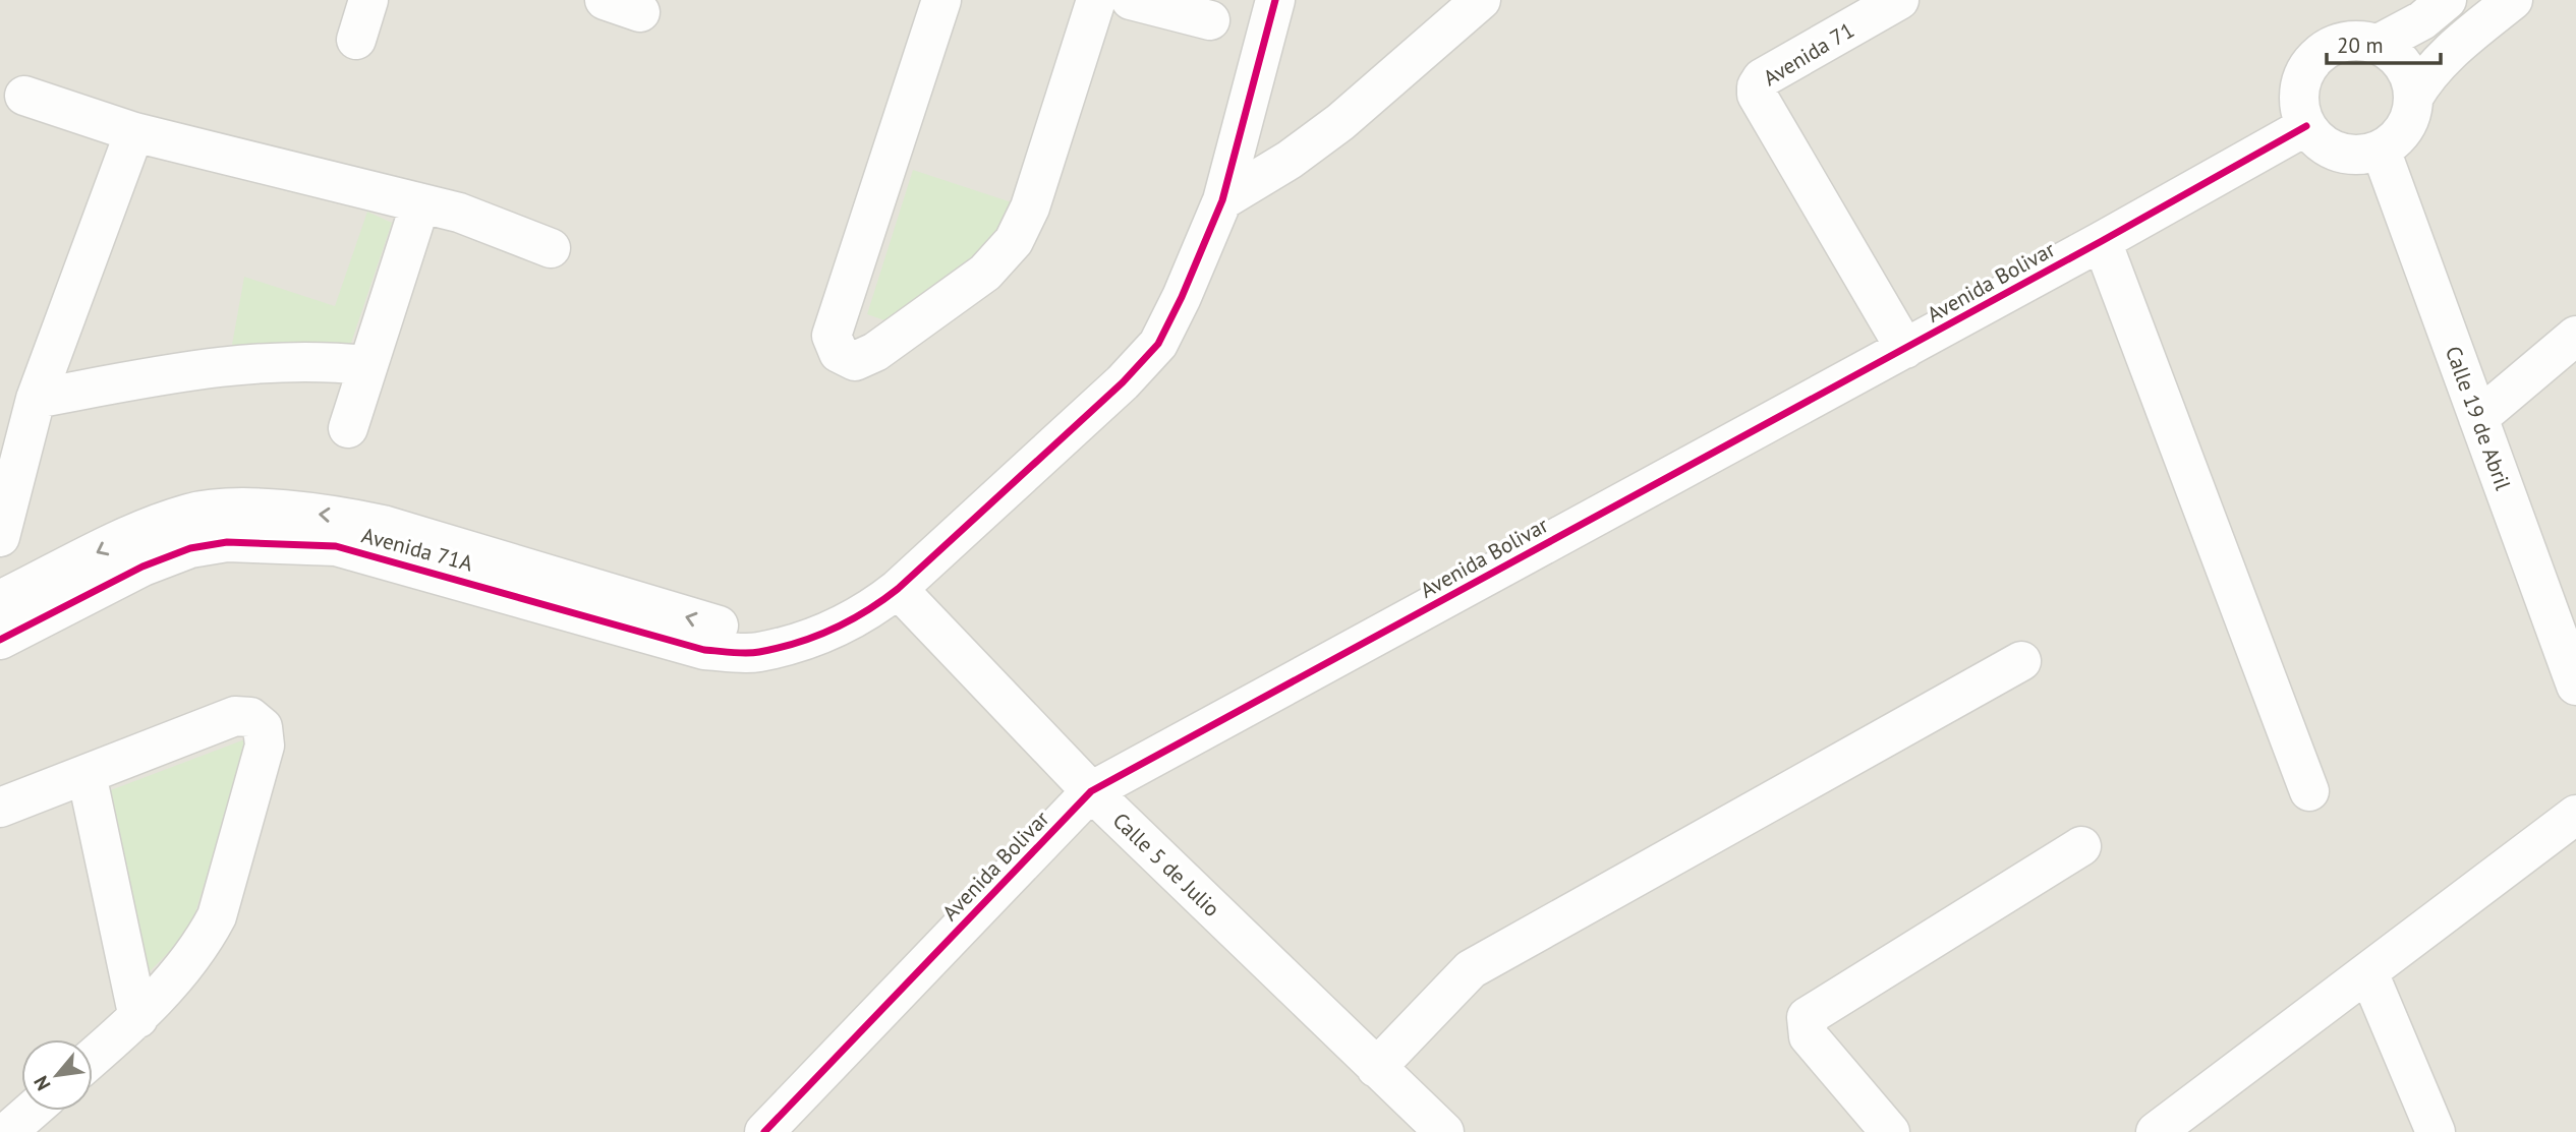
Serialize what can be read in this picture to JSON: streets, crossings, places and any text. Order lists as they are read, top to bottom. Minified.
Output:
{"streets":{"street":["Avenida 71","Avenida Bolivar","Calle 19 de Abril","Avenida 71A","Calle 5 de Julio"]},"crossings":[["Avenida 71","Avenida Bolivar"],["Avenida Bolivar","Calle 19 de Abril"],["Avenida Bolivar","Calle 5 de Julio"]],"scale_bar":"20 m","north":"bottom left"}
